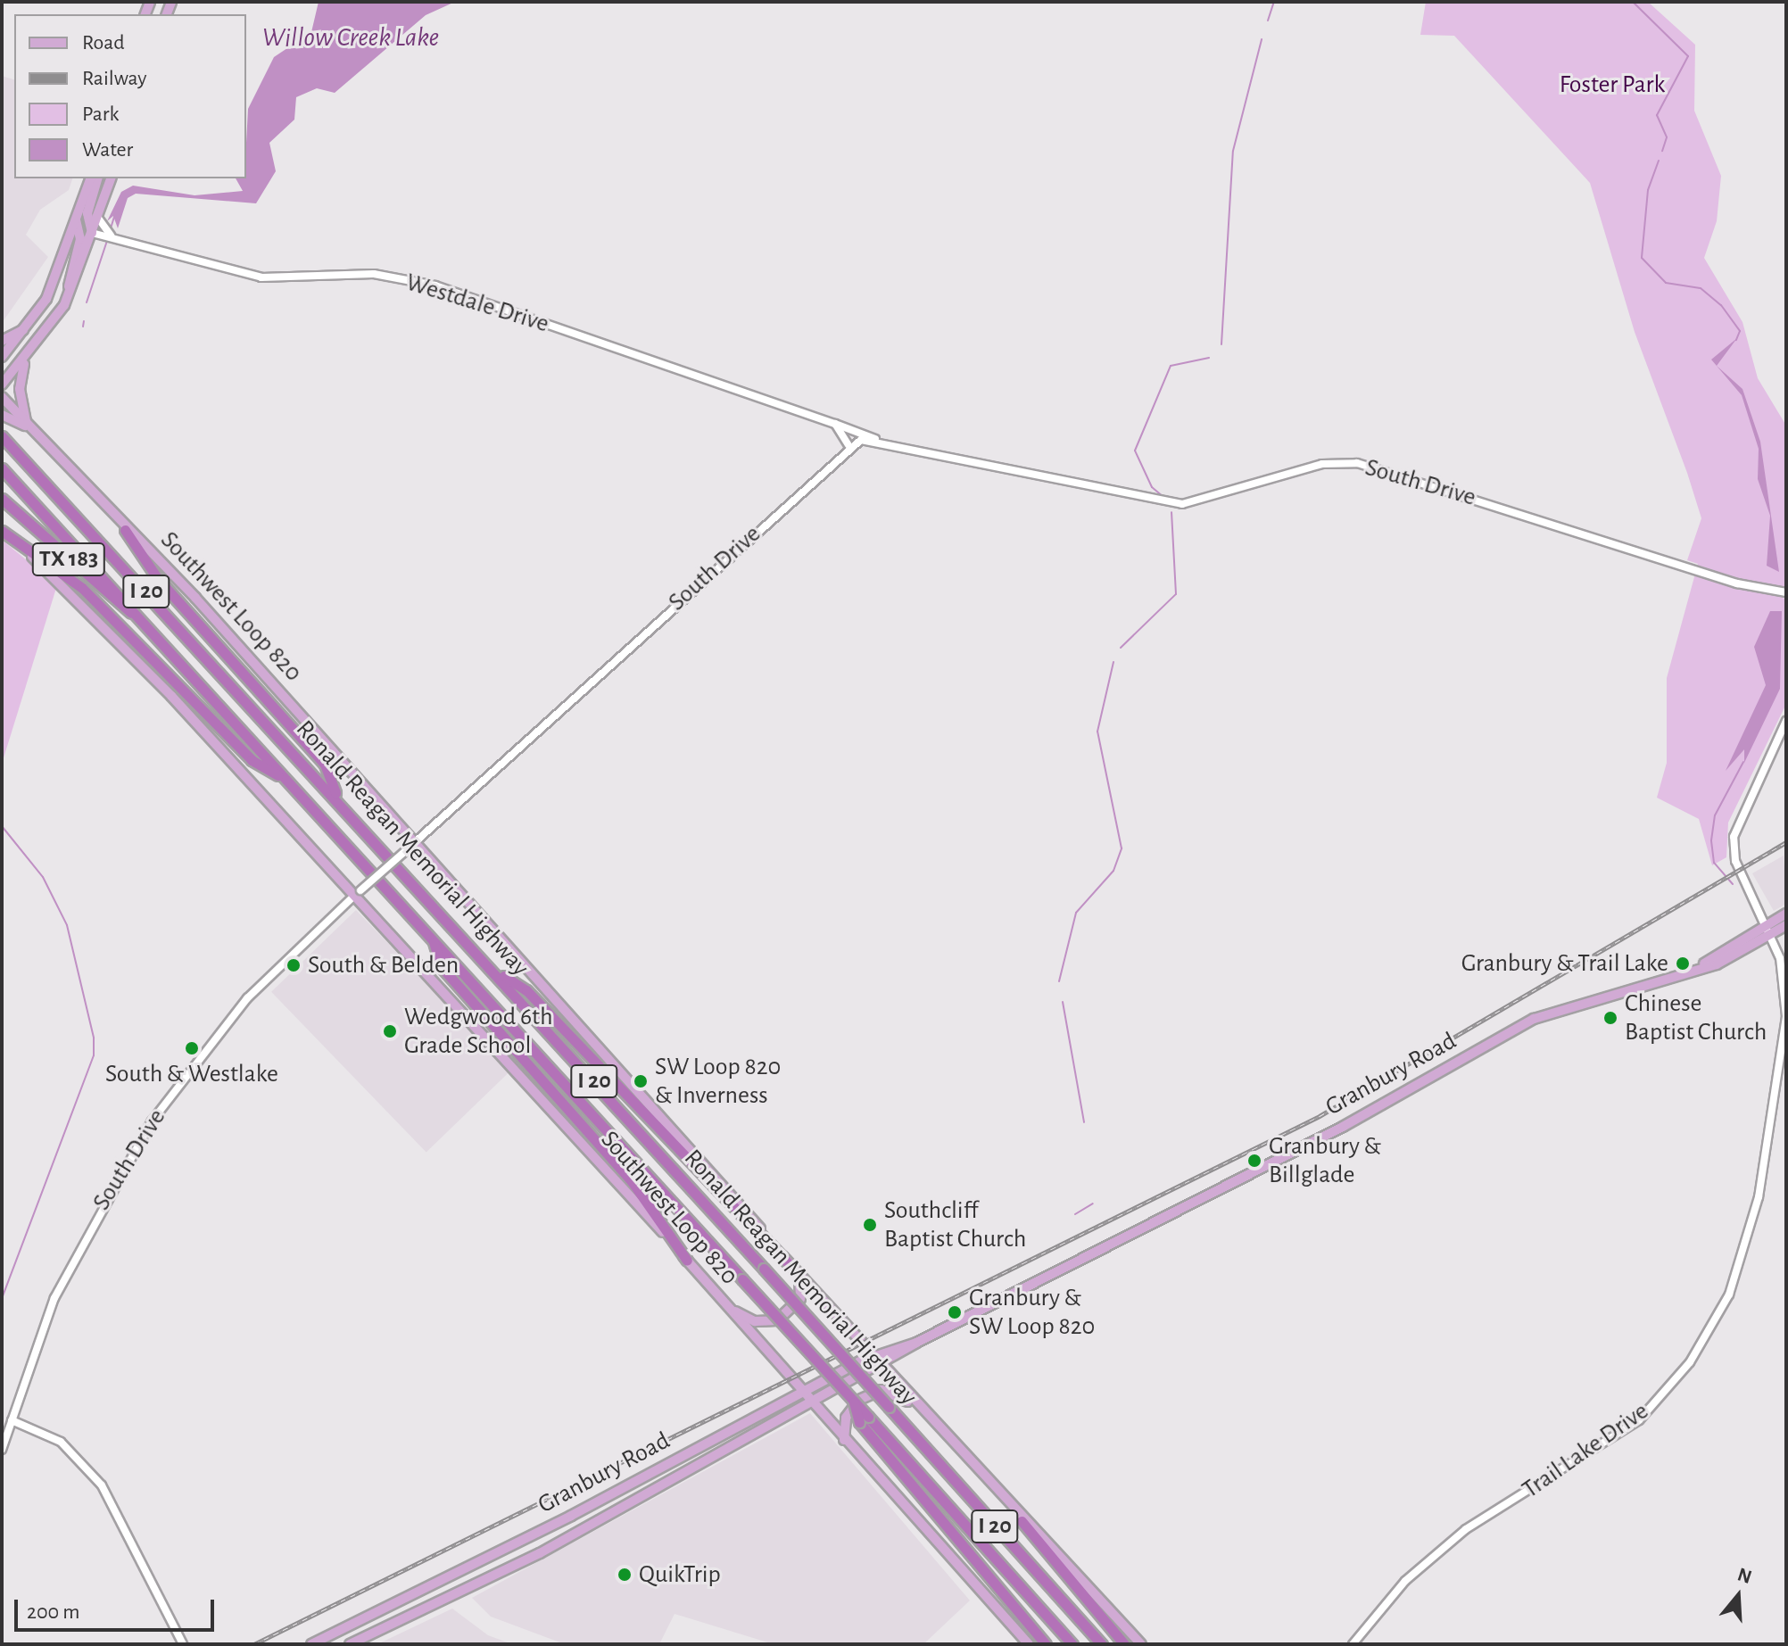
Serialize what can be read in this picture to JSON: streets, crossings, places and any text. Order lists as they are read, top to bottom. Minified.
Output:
{"streets":{"highway":["TX 183","I 20","Ronald Reagan Memorial Highway"],"main road":["Southwest Loop 820","Granbury Road"],"street":["Westdale Drive","South Drive","Trail Lake Drive"]},"crossings":[["Westdale Drive","South Drive"],["South Drive","Southwest Loop 820"],["TX 183","Ronald Reagan Memorial Highway"],["Southwest Loop 820","Granbury Road"],["Granbury Road","Trail Lake Drive"]],"water":["Willow Creek Lake"],"parks":["Foster Park"],"places":["Granbury & Trail Lake","South & Belden","Chinese Baptist Church","Wedgwood 6th Grade School","South & Westlake","SW Loop 820 & Inverness","Granbury & Billglade","Southcliff Baptist Church","Granbury & SW Loop 820","QuikTrip"],"legend":["Road","Railway","Park","Water"],"scale_bar":"200 m","north":"top"}
